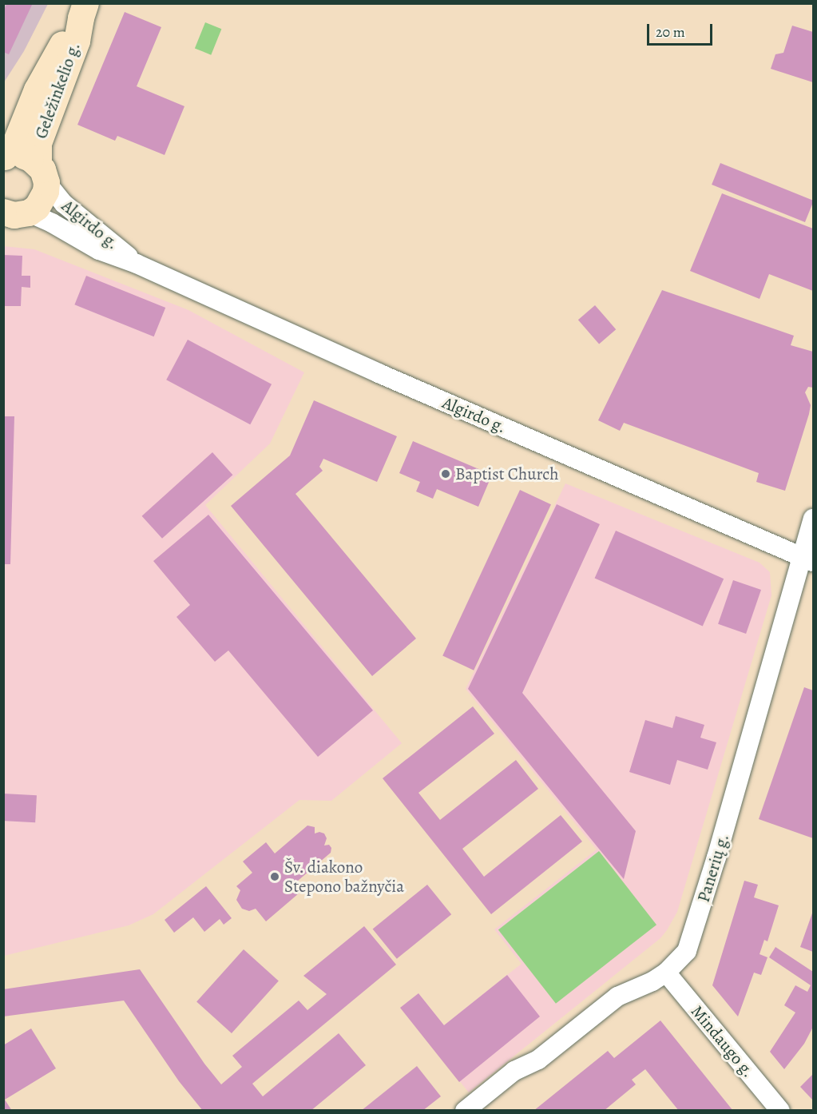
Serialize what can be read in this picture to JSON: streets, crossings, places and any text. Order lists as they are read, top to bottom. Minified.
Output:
{"streets":{"main road":["Geležinkelio g."],"street":["Algirdo g.","Panerių g.","Mindaugo g."]},"crossings":[["Geležinkelio g.","Algirdo g."],["Algirdo g.","Panerių g."],["Panerių g.","Mindaugo g."]],"places":["Baptist Church","Šv. diakono Stepono bažnyčia"],"scale_bar":"20 m"}
